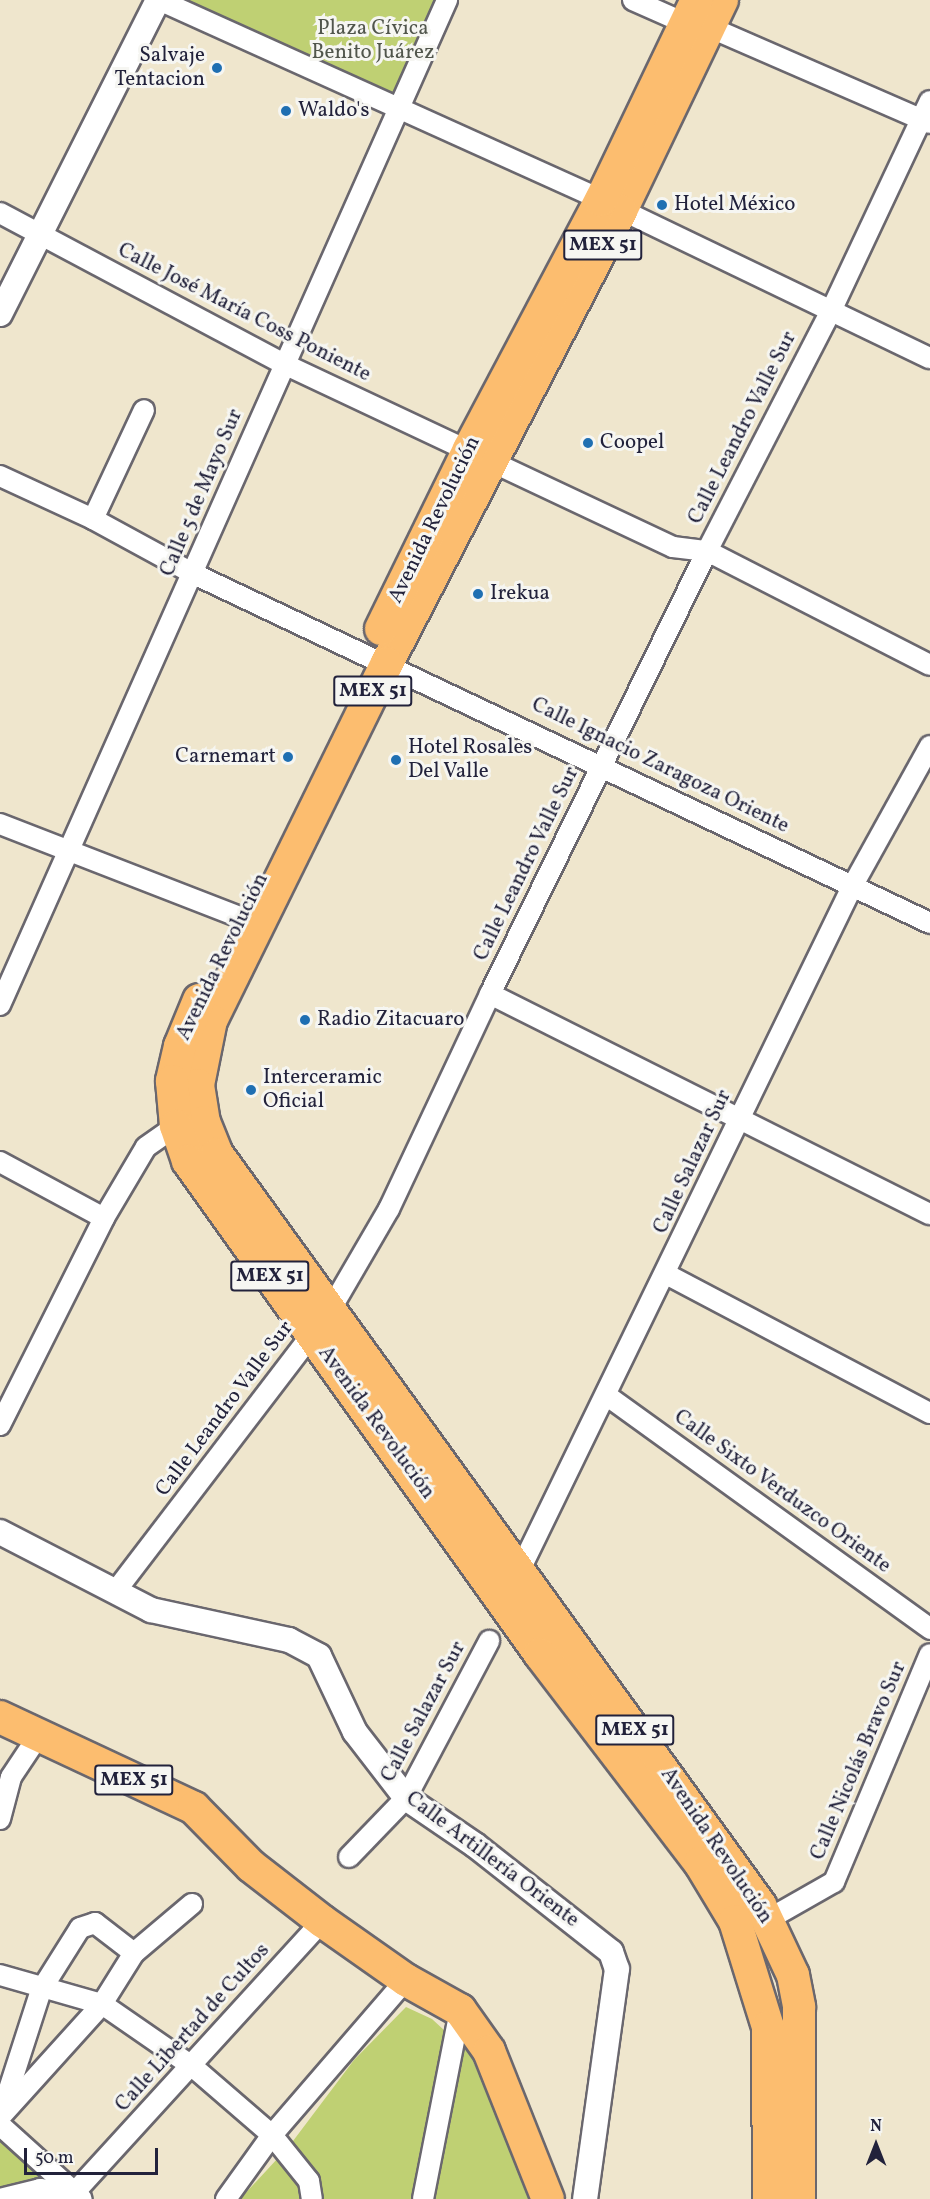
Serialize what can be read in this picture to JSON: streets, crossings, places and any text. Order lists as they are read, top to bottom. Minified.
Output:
{"streets":{"main road":["MEX 51","Avenida Revolución"],"street":["Calle José María Coss Poniente","Calle Leandro Valle Sur","Calle 5 de Mayo Sur","Calle Ignacio Zaragoza Oriente","Calle Salazar Sur","Calle Sixto Verduzco Oriente","Calle Nicolás Bravo Sur","Calle Artillería Oriente","Calle Libertad de Cultos"]},"crossings":[["MEX 51","Calle Libertad de Cultos"],["Calle José María Coss Poniente","Calle Leandro Valle Sur"],["Calle José María Coss Poniente","Calle 5 de Mayo Sur"],["Calle José María Coss Poniente","Avenida Revolución"],["Calle Leandro Valle Sur","Avenida Revolución"],["Calle Leandro Valle Sur","Calle Ignacio Zaragoza Oriente"],["Calle Leandro Valle Sur","Calle Artillería Oriente"],["Calle 5 de Mayo Sur","Calle Ignacio Zaragoza Oriente"],["Avenida Revolución","Calle Ignacio Zaragoza Oriente"],["Avenida Revolución","Calle Salazar Sur"],["Avenida Revolución","Calle Nicolás Bravo Sur"],["Calle Ignacio Zaragoza Oriente","Calle Salazar Sur"],["Calle Salazar Sur","Calle Sixto Verduzco Oriente"],["Calle Salazar Sur","Calle Artillería Oriente"]],"parks":["Plaza Cívica Benito Juárez"],"places":["Salvaje Tentacion","Waldo's","Hotel México","Coopel","Irekua","Carnemart","Hotel Rosales Del Valle","Radio Zitacuaro","Interceramic Oficial"],"scale_bar":"50 m","north":"top"}
